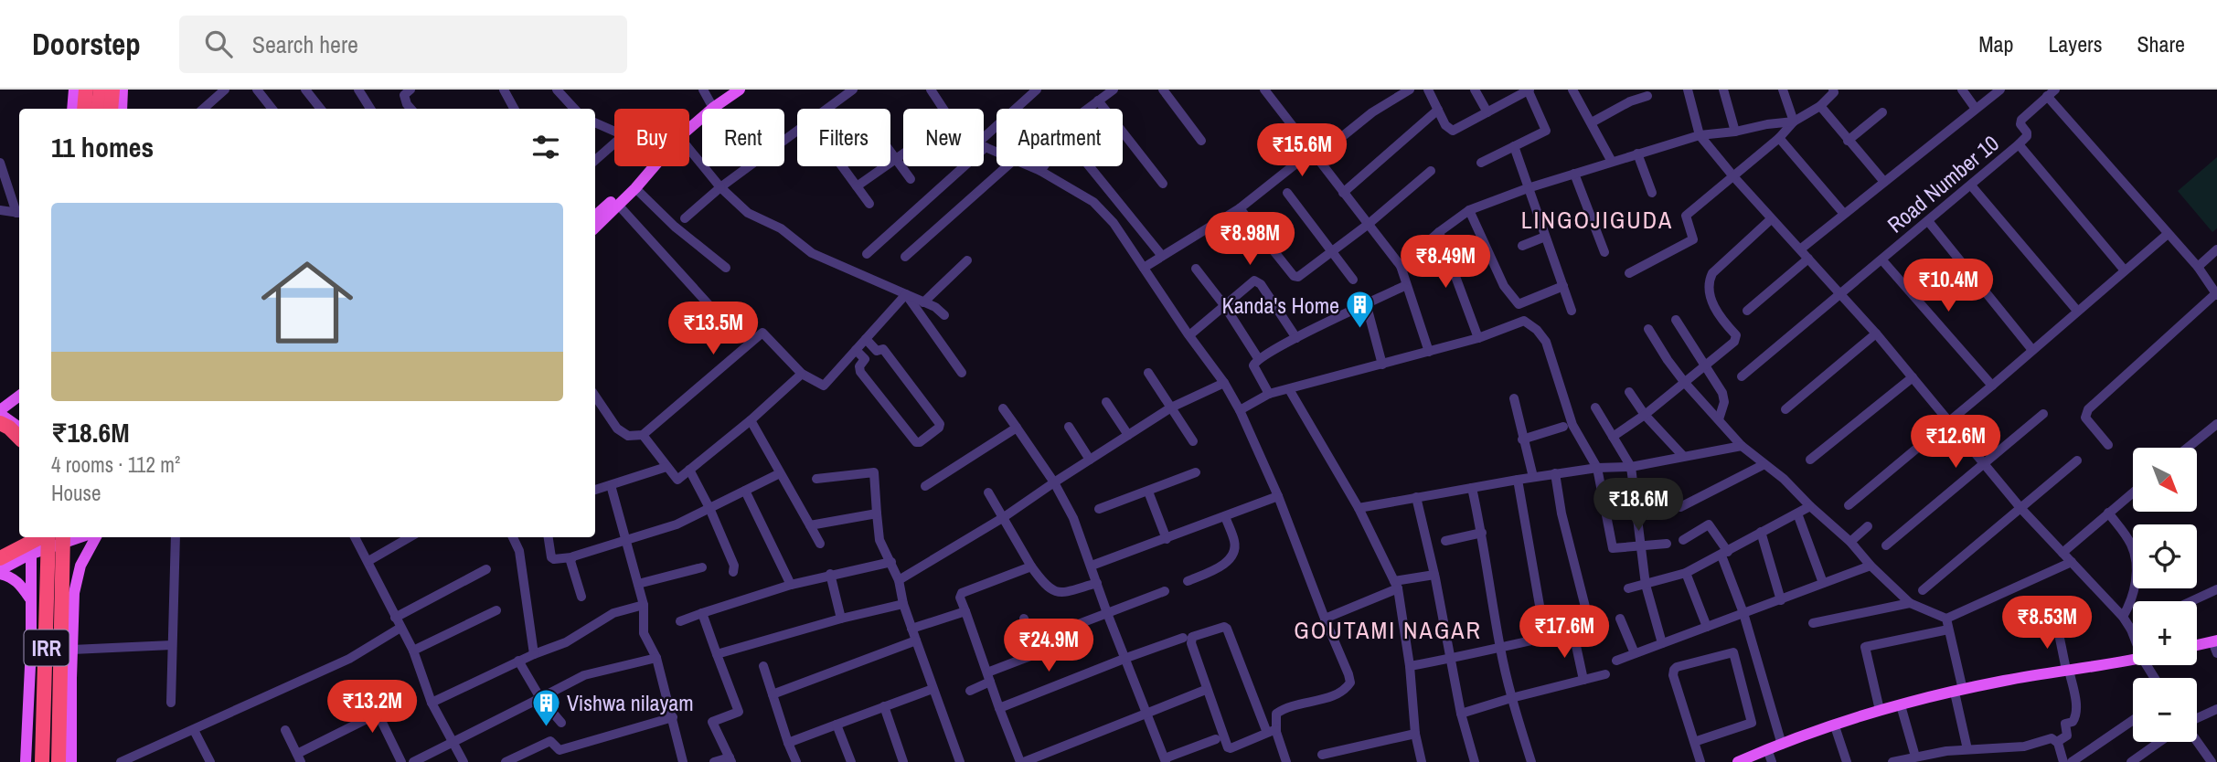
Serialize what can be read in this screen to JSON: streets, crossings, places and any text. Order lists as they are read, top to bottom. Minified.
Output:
{"streets":{"highway":["IRR"],"street":["Road Number 10"]},"districts":["LINGOJIGUDA","GOUTAMI NAGAR"],"places":{"building":["Kanda's Home","Vishwa nilayam"]},"north":"bottom right","page":{"header":"Doorstep","search":"Search here","nav":["Map","Layers","Share"],"chip":["Buy","Rent","Filters","New","Apartment"],"heading":"11 homes","price":["₹15.6M","₹8.98M","₹8.49M","₹10.4M","₹13.5M","₹12.6M","₹18.6M","₹8.53M","₹17.6M","₹24.9M","₹13.2M"],"list":[{"name":"₹18.6M","note":"4 rooms · 112 m² · House"}],"map_buttons":["+","−"]}}
